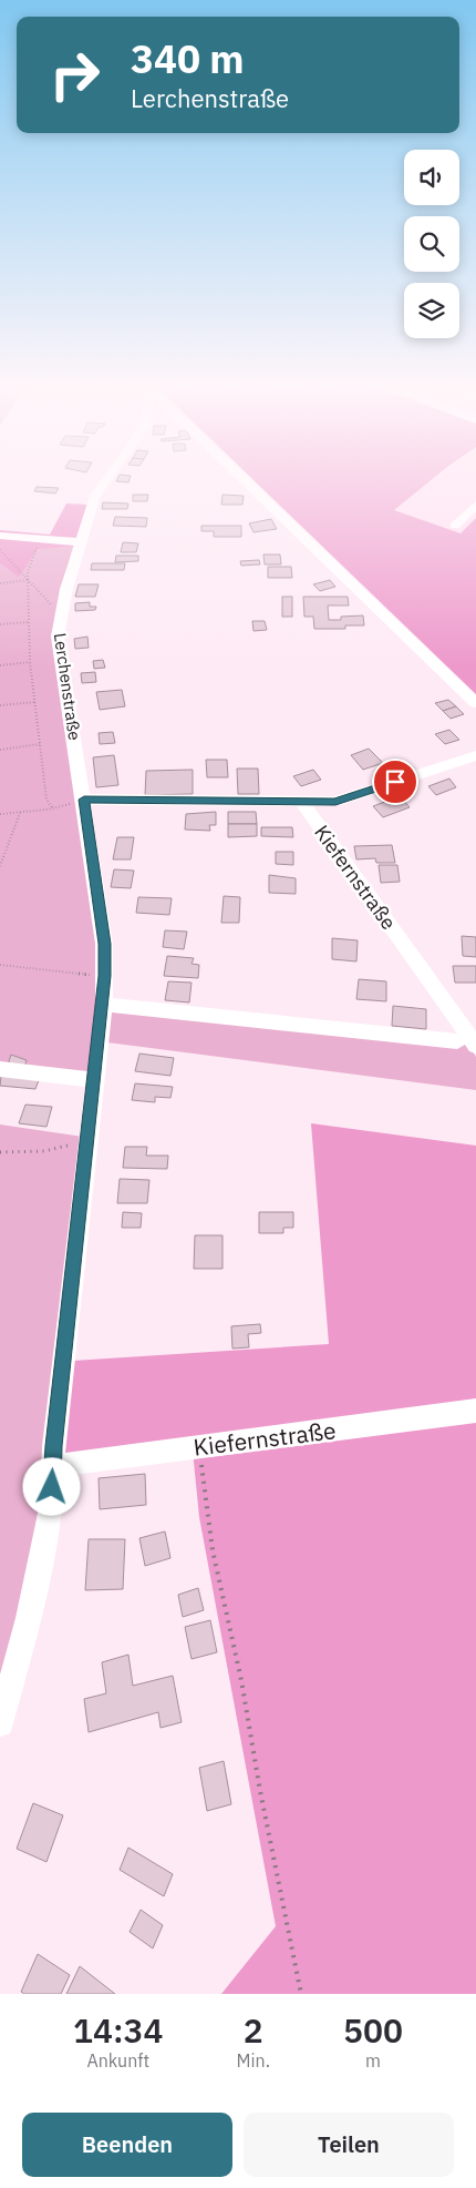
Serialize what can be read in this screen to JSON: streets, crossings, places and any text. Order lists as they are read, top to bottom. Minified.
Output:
{"streets":{"street":["Lerchenstraße","Kiefernstraße"]},"crossings":[["Lerchenstraße","Kiefernstraße"]],"page":{"turn":["340 m","Lerchenstraße"],"eta":["14:34","Ankunft","2","Min.","500","m"],"buttons":["Beenden","Teilen"]}}
